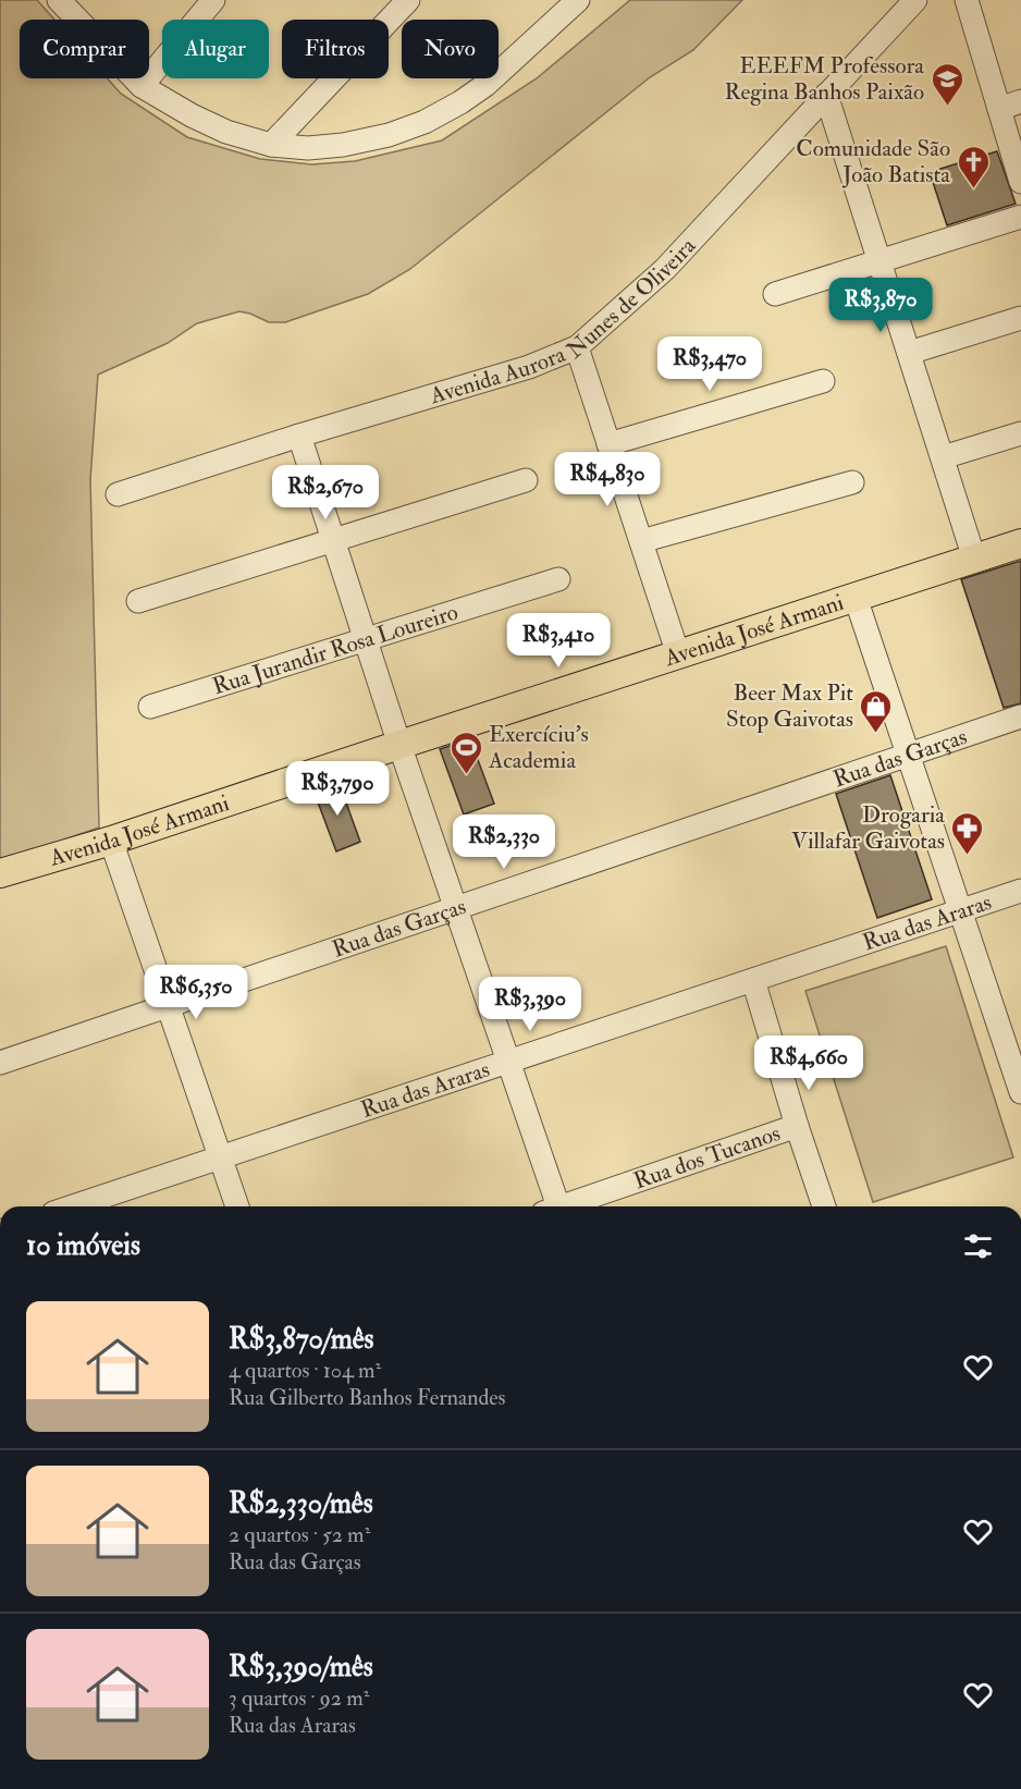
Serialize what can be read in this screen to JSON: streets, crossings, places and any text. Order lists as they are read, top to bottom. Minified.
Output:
{"streets":{"main road":["Avenida José Armani"],"street":["Avenida Aurora Nunes de Oliveira","Rua Jurandir Rosa Loureiro","Rua das Garças","Rua das Araras","Rua dos Tucanos"]},"places":{"school or university":["EEEFM Professora Regina Banhos Paixão"],"church":["Comunidade São João Batista"],"shop":["Beer Max Pit Stop Gaivotas"],"sports":["Exercíciu's Academia"],"pharmacy":["Drogaria Villafar Gaivotas"]},"page":{"chip":["Comprar","Alugar","Filtros","Novo"],"price":["R$3,870","R$3,470","R$4,830","R$2,670","R$3,410","R$3,790","R$2,330","R$6,350","R$3,390","R$4,660"],"heading":"10 imóveis","list":[{"name":"R$3,870/mês","note":"4 quartos · 104 m² · Rua Gilberto Banhos Fernandes"},{"name":"R$2,330/mês","note":"2 quartos · 52 m² · Rua das Garças"},{"name":"R$3,390/mês","note":"3 quartos · 92 m² · Rua das Araras"}]}}
